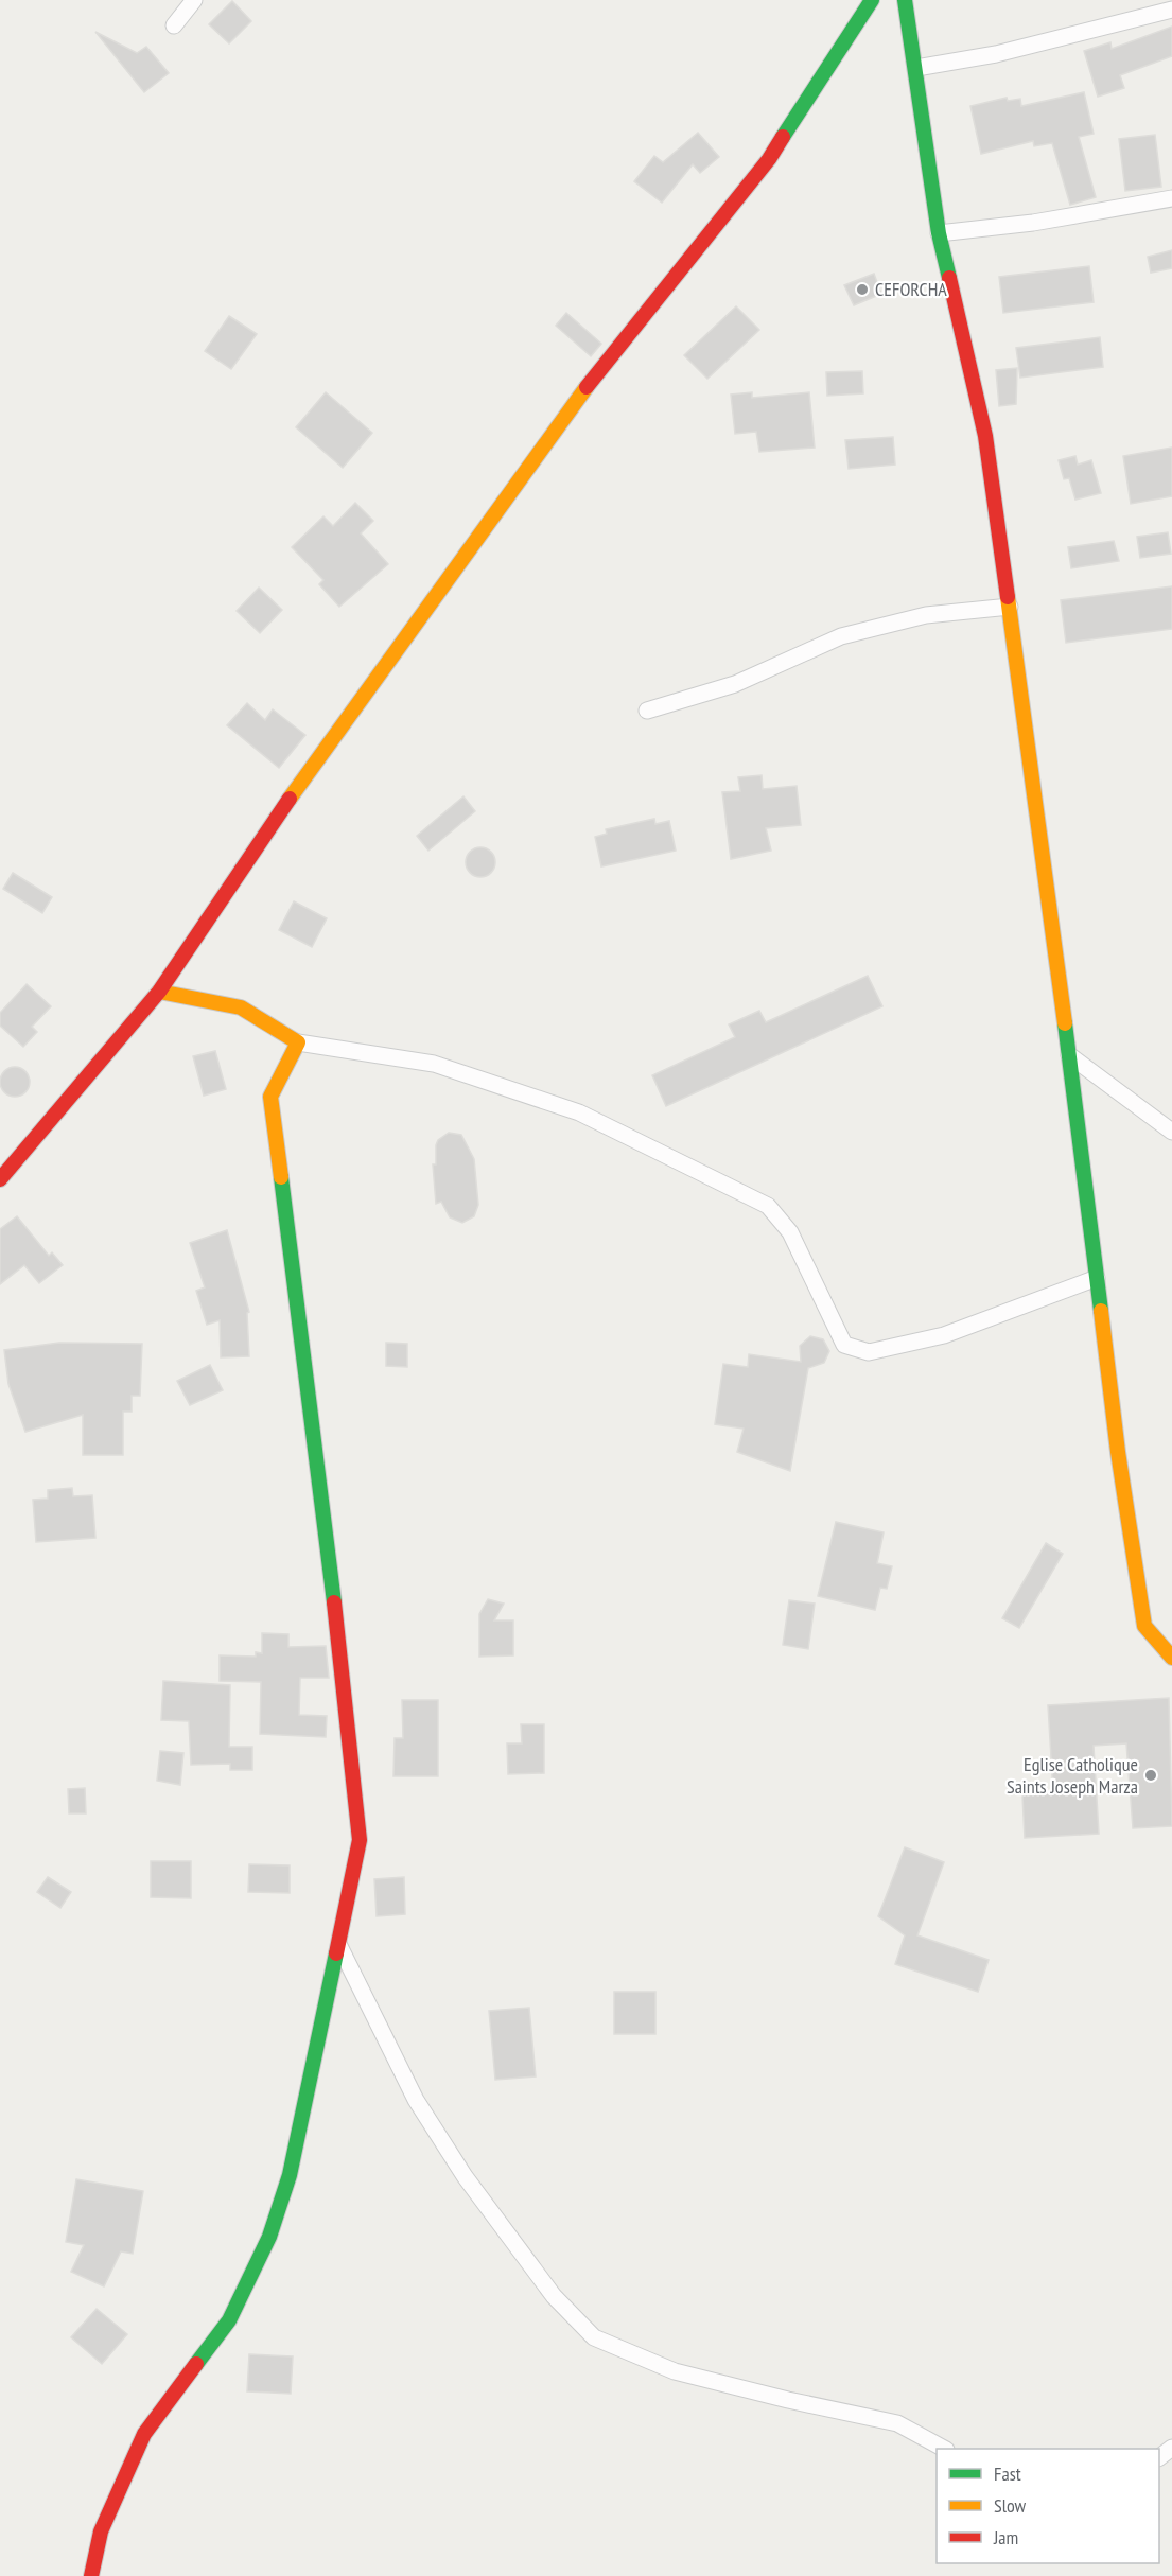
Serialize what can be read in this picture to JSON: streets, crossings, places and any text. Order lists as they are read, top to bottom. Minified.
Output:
{"places":["CEFORCHA","Eglise Catholique Saints Joseph Marza"],"legend":["Fast","Slow","Jam"]}
